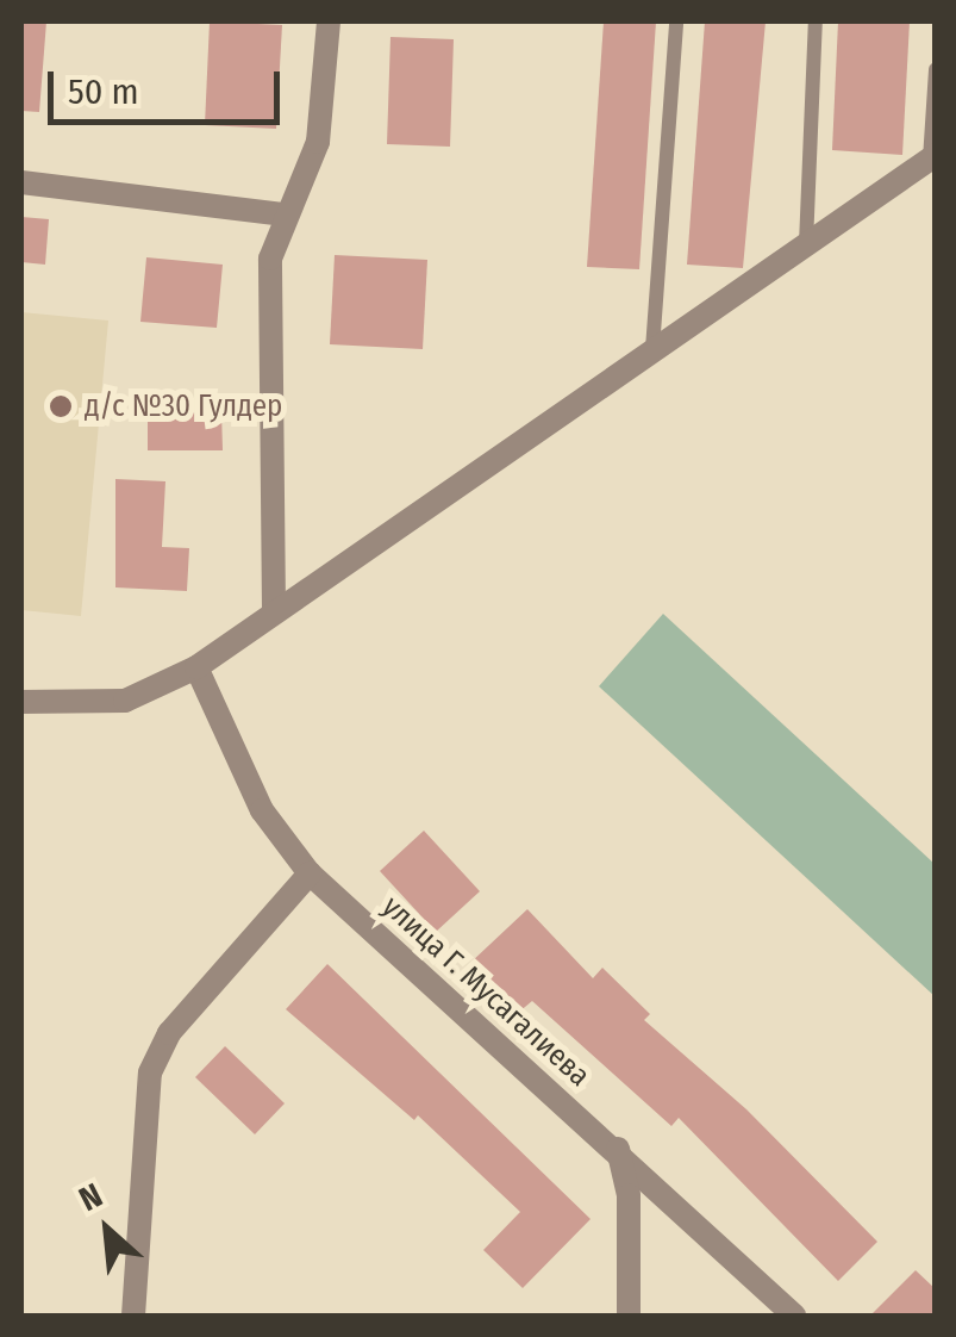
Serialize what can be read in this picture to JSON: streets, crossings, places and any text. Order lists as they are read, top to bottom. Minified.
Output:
{"streets":{"street":["улица Г. Мусагалиева"]},"places":["д/с №30 Гулдер"],"scale_bar":"50 m","north":"top left"}
